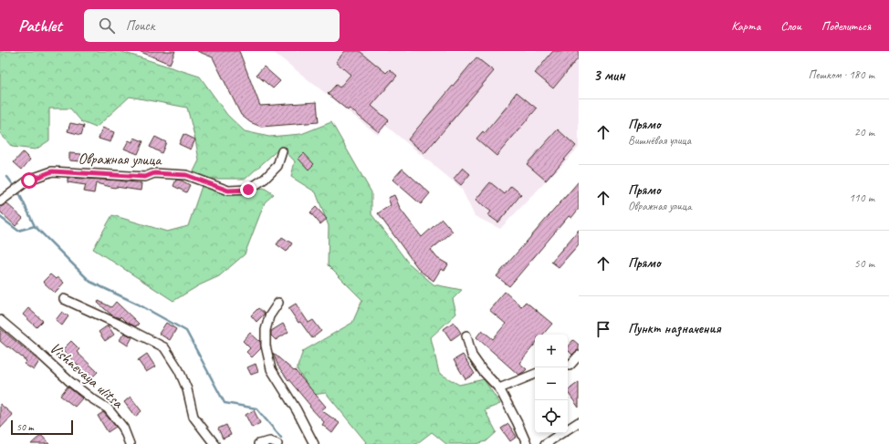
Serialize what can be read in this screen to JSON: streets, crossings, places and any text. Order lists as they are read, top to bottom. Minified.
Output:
{"streets":{"street":["Овражная улица","Vishnevaya ulitsa"]},"scale_bar":"50 m","page":{"header":"Pathlet","search":"Поиск","nav":["Карта","Слои","Поделиться"],"heading":["3 мин","Пешком · 180 m"],"list":[["Прямо","Вишнёвая улица","20 m"],["Прямо","Овражная улица","110 m"],["Прямо","50 m"],"Пункт назначения"],"map_buttons":["+","−"],"scale":"50 m"}}
